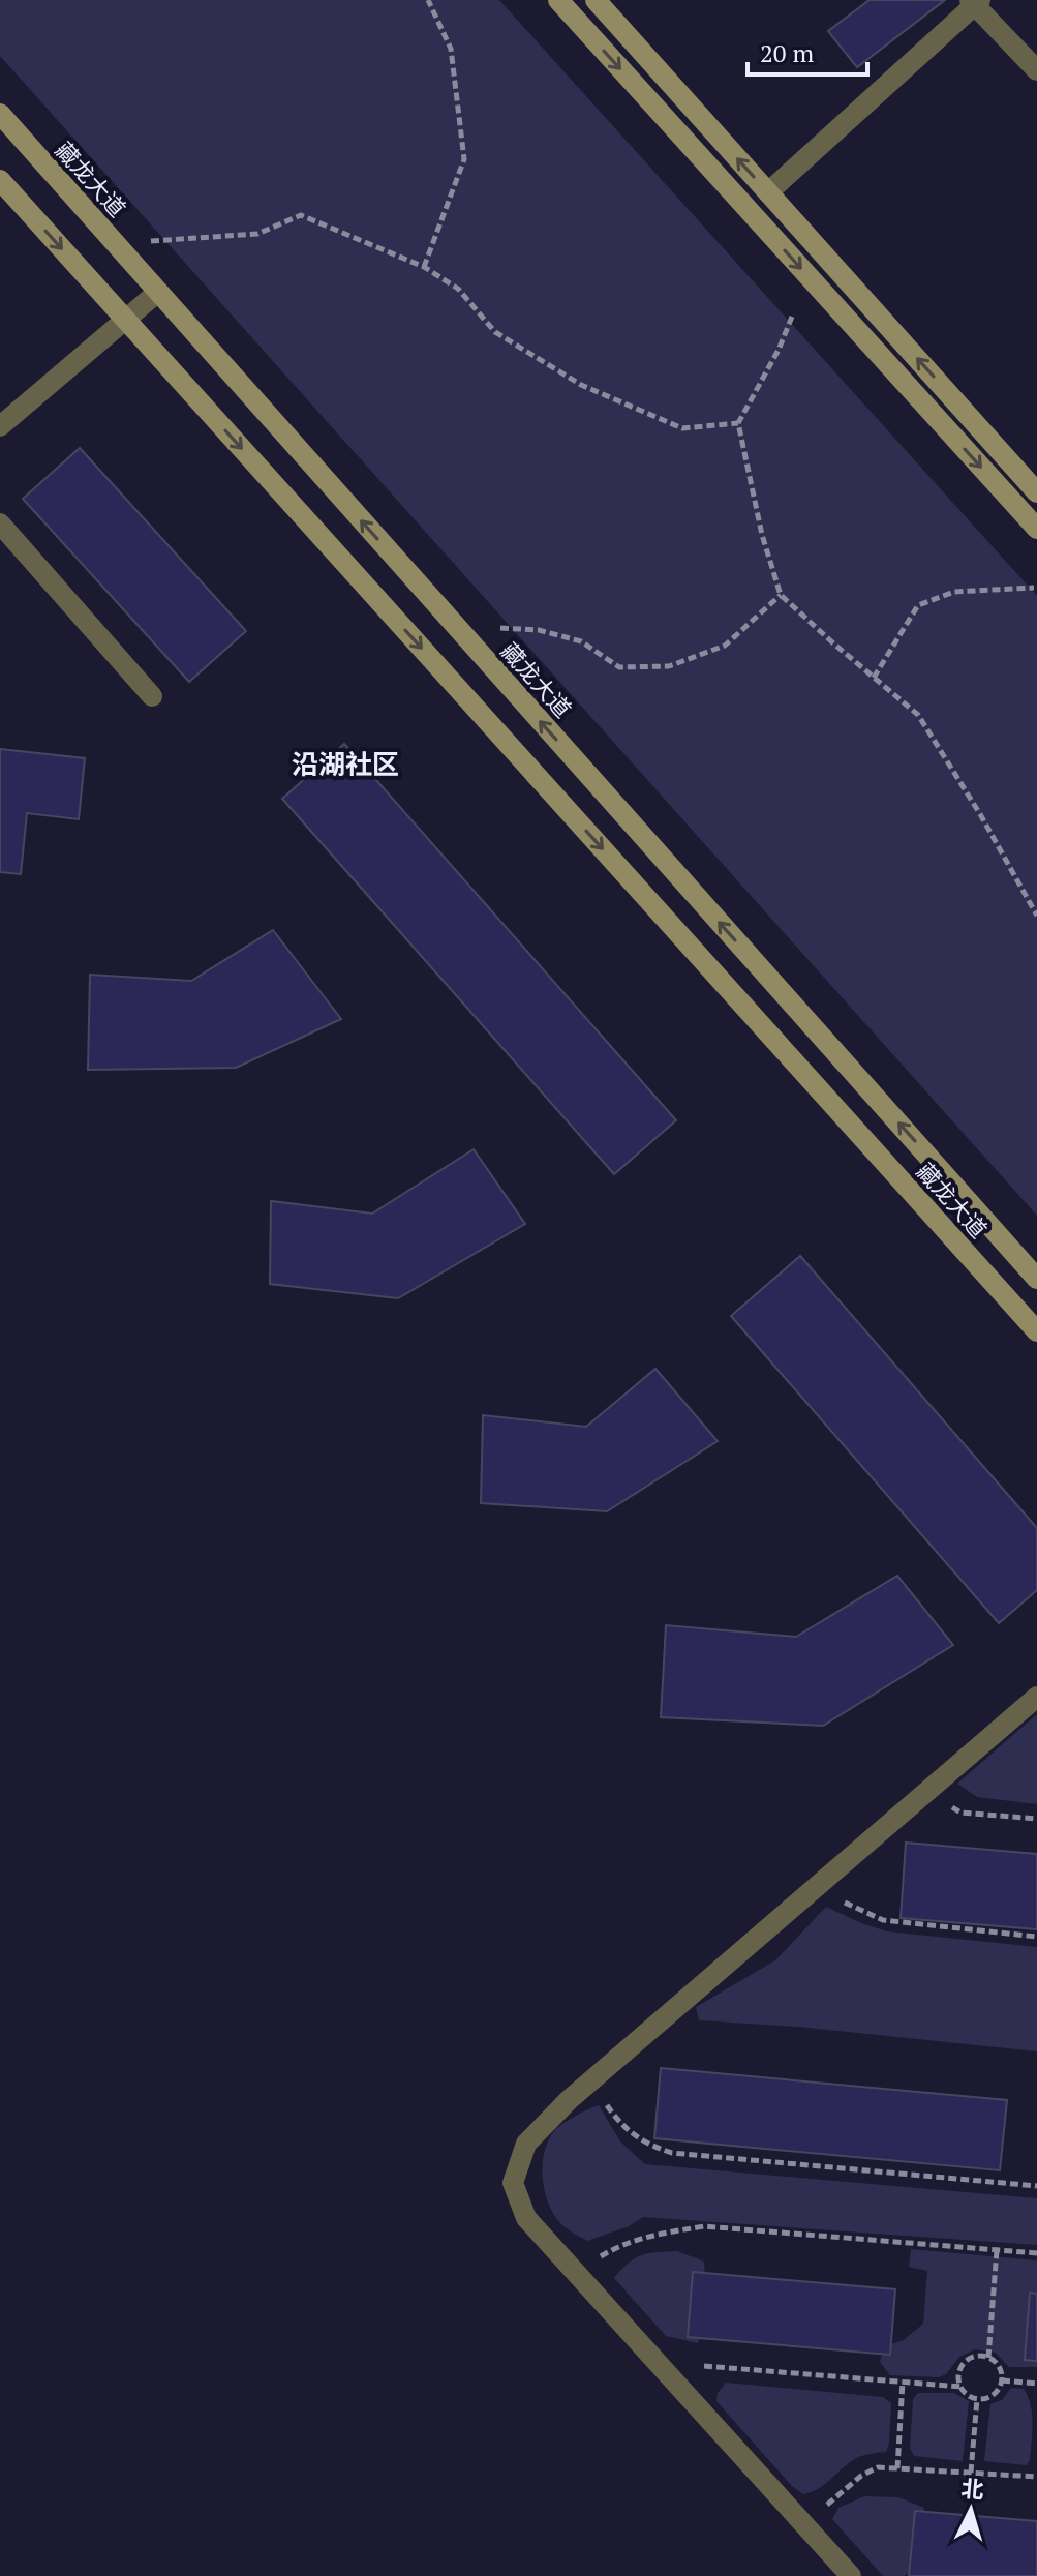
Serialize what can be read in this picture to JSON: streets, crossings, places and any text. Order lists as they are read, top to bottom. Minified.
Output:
{"streets":{"main road":["藏龙大道"]},"districts":["沿湖社区"],"scale_bar":"20 m","north":"top"}
